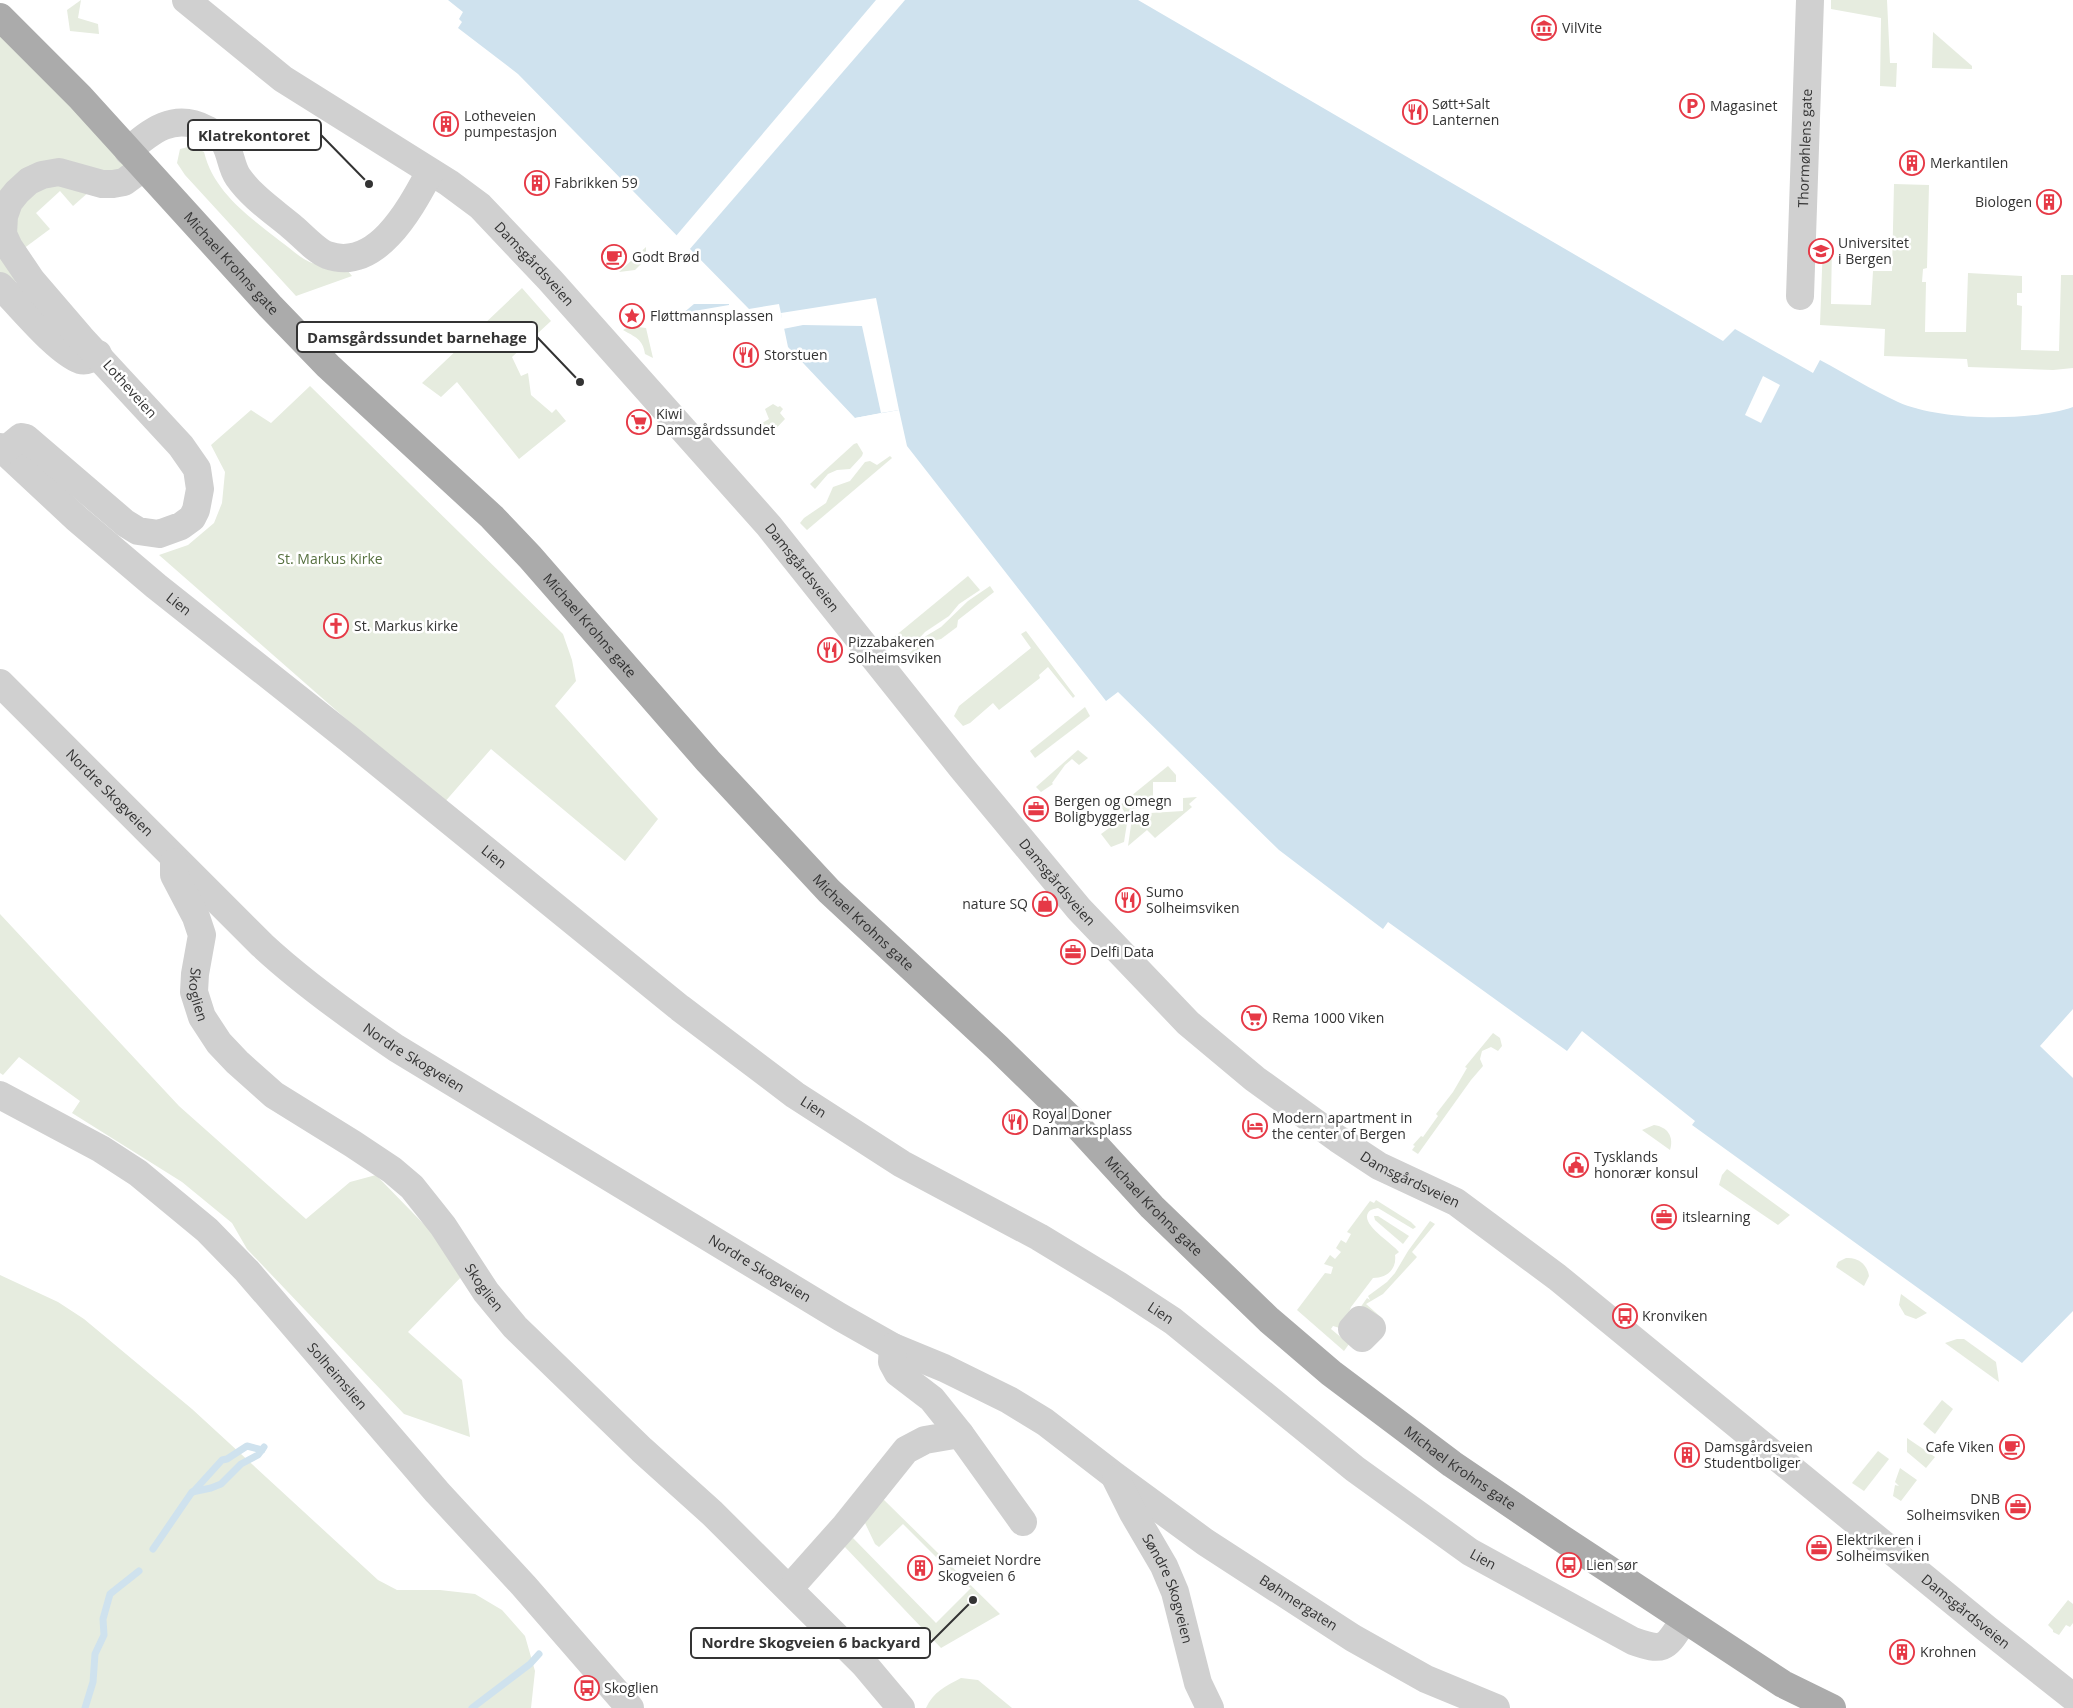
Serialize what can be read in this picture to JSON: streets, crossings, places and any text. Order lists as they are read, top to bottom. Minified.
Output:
{"streets":{"main road":["Michael Krohns gate"],"street":["Thormøhlens gate","Damsgårdsveien","Lotheveien","Lien","Nordre Skogveien","Skoglien","Solheimslien","Søndre Skogveien","Bøhmergaten"]},"crossings":[["Michael Krohns gate","Lotheveien"],["Michael Krohns gate","Lien"],["Damsgårdsveien","Lotheveien"],["Lotheveien","Lien"],["Nordre Skogveien","Skoglien"],["Nordre Skogveien","Søndre Skogveien"],["Nordre Skogveien","Bøhmergaten"],["Søndre Skogveien","Bøhmergaten"]],"parks":["St. Markus Kirke"],"places":{"museum":["VilVite"],"parking":["Magasinet"],"restaurant":["Søtt+Salt Lanternen","Storstuen","Pizzabakeren Solheimsviken","Sumo Solheimsviken","Royal Doner Danmarksplass"],"building":["Lotheveien pumpestasjon","Merkantilen","Fabrikken 59","Biologen","Damsgårdsveien Studentboliger","Sameiet Nordre Skogveien 6","Krohnen"],"other":["Klatrekontoret","Damsgårdssundet barnehage","Nordre Skogveien 6 backyard"],"school or university":["Universitet i Bergen"],"cafe":["Godt Brød","Cafe Viken"],"place":["Fløttmannsplassen"],"supermarket":["Kiwi Damsgårdssundet","Rema 1000 Viken"],"church":["St. Markus kirke"],"office":["Bergen og Omegn Boligbyggerlag","Delfi Data","itslearning","DNB Solheimsviken","Elektrikeren i Solheimsviken"],"shop":["nature SQ"],"hotel":["Modern apartment in the center of Bergen"],"public building":["Tysklands honorær konsul"],"bus stop":["Kronviken","Lien sør","Skoglien"]}}
